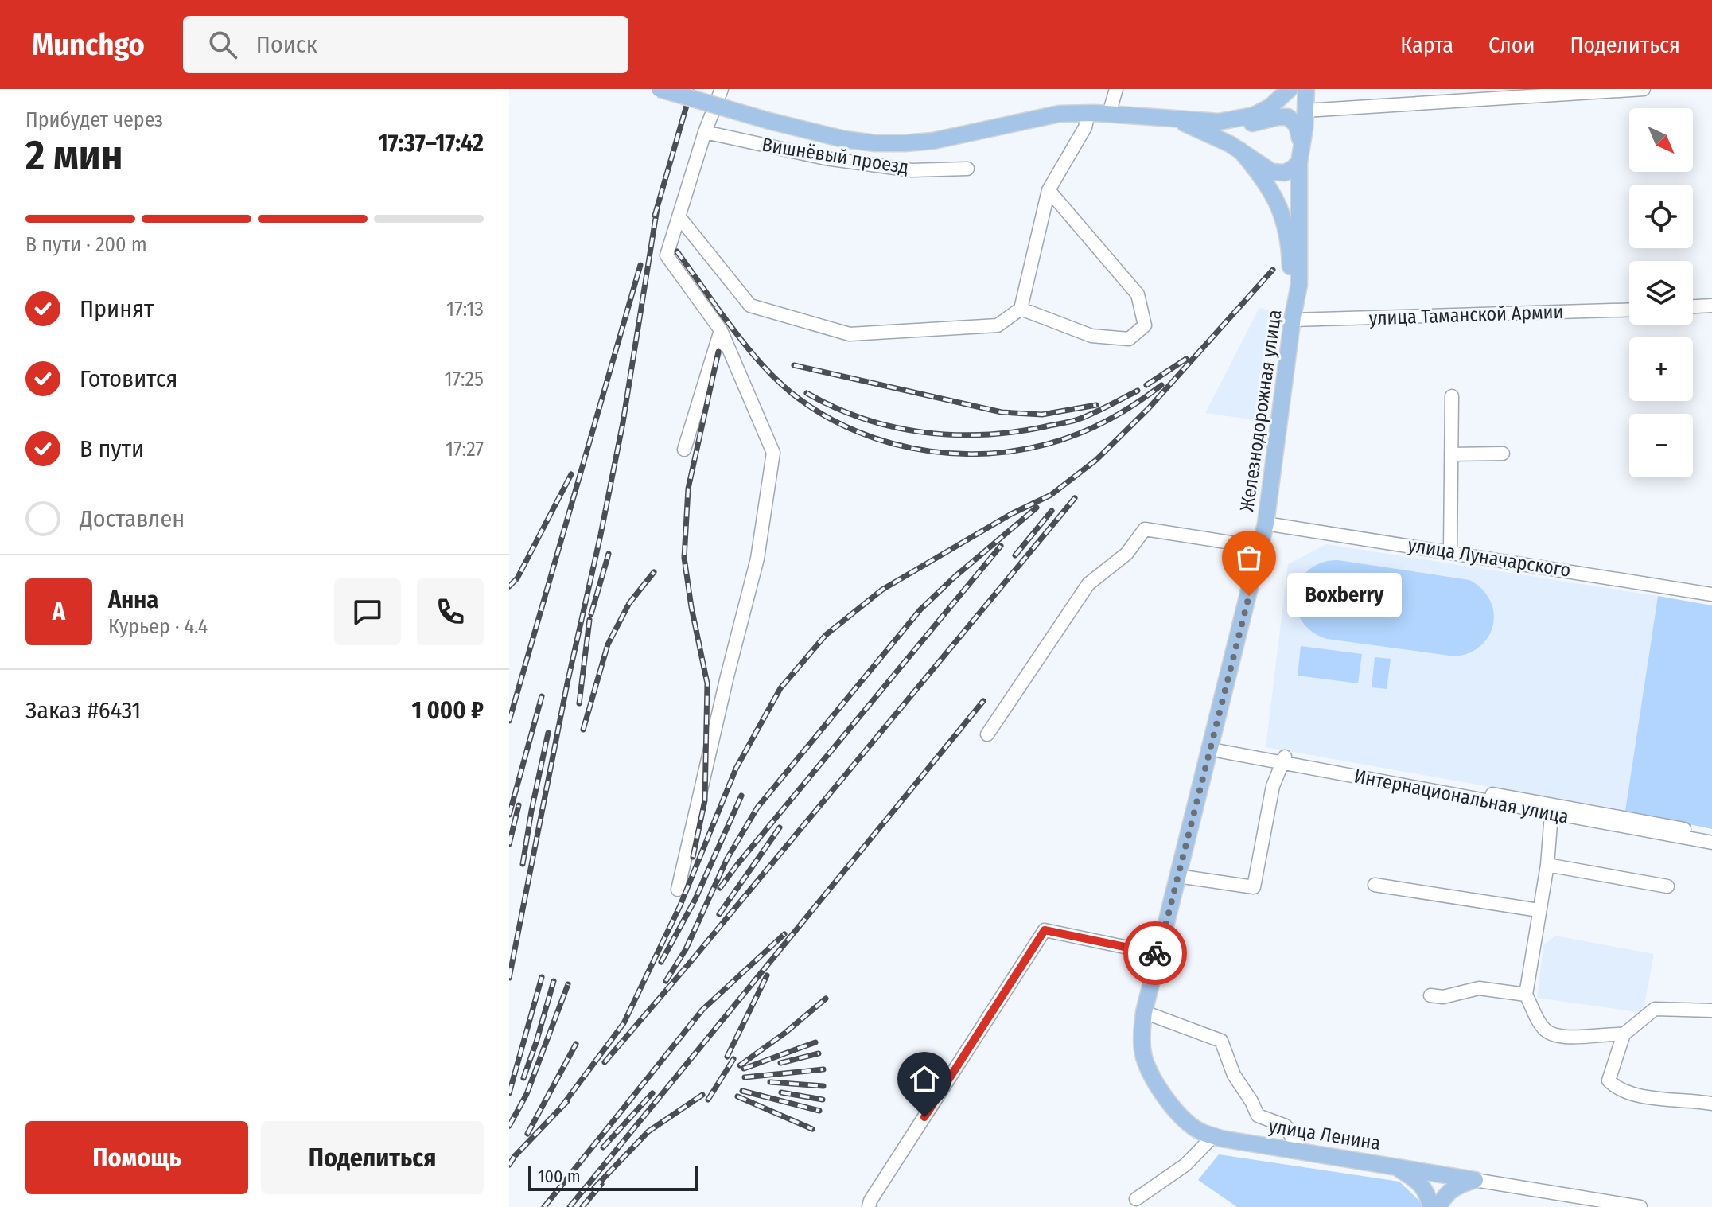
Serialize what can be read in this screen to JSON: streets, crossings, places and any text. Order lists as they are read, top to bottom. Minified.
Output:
{"streets":{"main road":["Железнодорожная улица","улица Ленина"],"street":["Вишнёвый проезд","улица Таманской Армии","улица Луначарского","Интернациональная улица"]},"crossings":[["улица Таманской Армии","Железнодорожная улица"],["Железнодорожная улица","улица Луначарского"],["Железнодорожная улица","Интернациональная улица"],["Железнодорожная улица","улица Ленина"]],"places":["Boxberry"],"scale_bar":"100 m","north":"bottom right","page":{"header":"Munchgo","search":"Поиск","nav":["Карта","Слои","Поделиться"],"heading":["2 мин","Прибудет через","17:37–17:42"],"panel":["Анна","Курьер · 4.4","Заказ #6431","1 000 ₽"],"map_buttons":["+","−"],"bar":"В пути · 200 m","list":[["Принят","17:13"],["Готовится","17:25"],["В пути","17:27"],"Доставлен"],"bubble":"Boxberry","round":"А","buttons":["Помощь","Поделиться"],"scale":"100 m"}}
